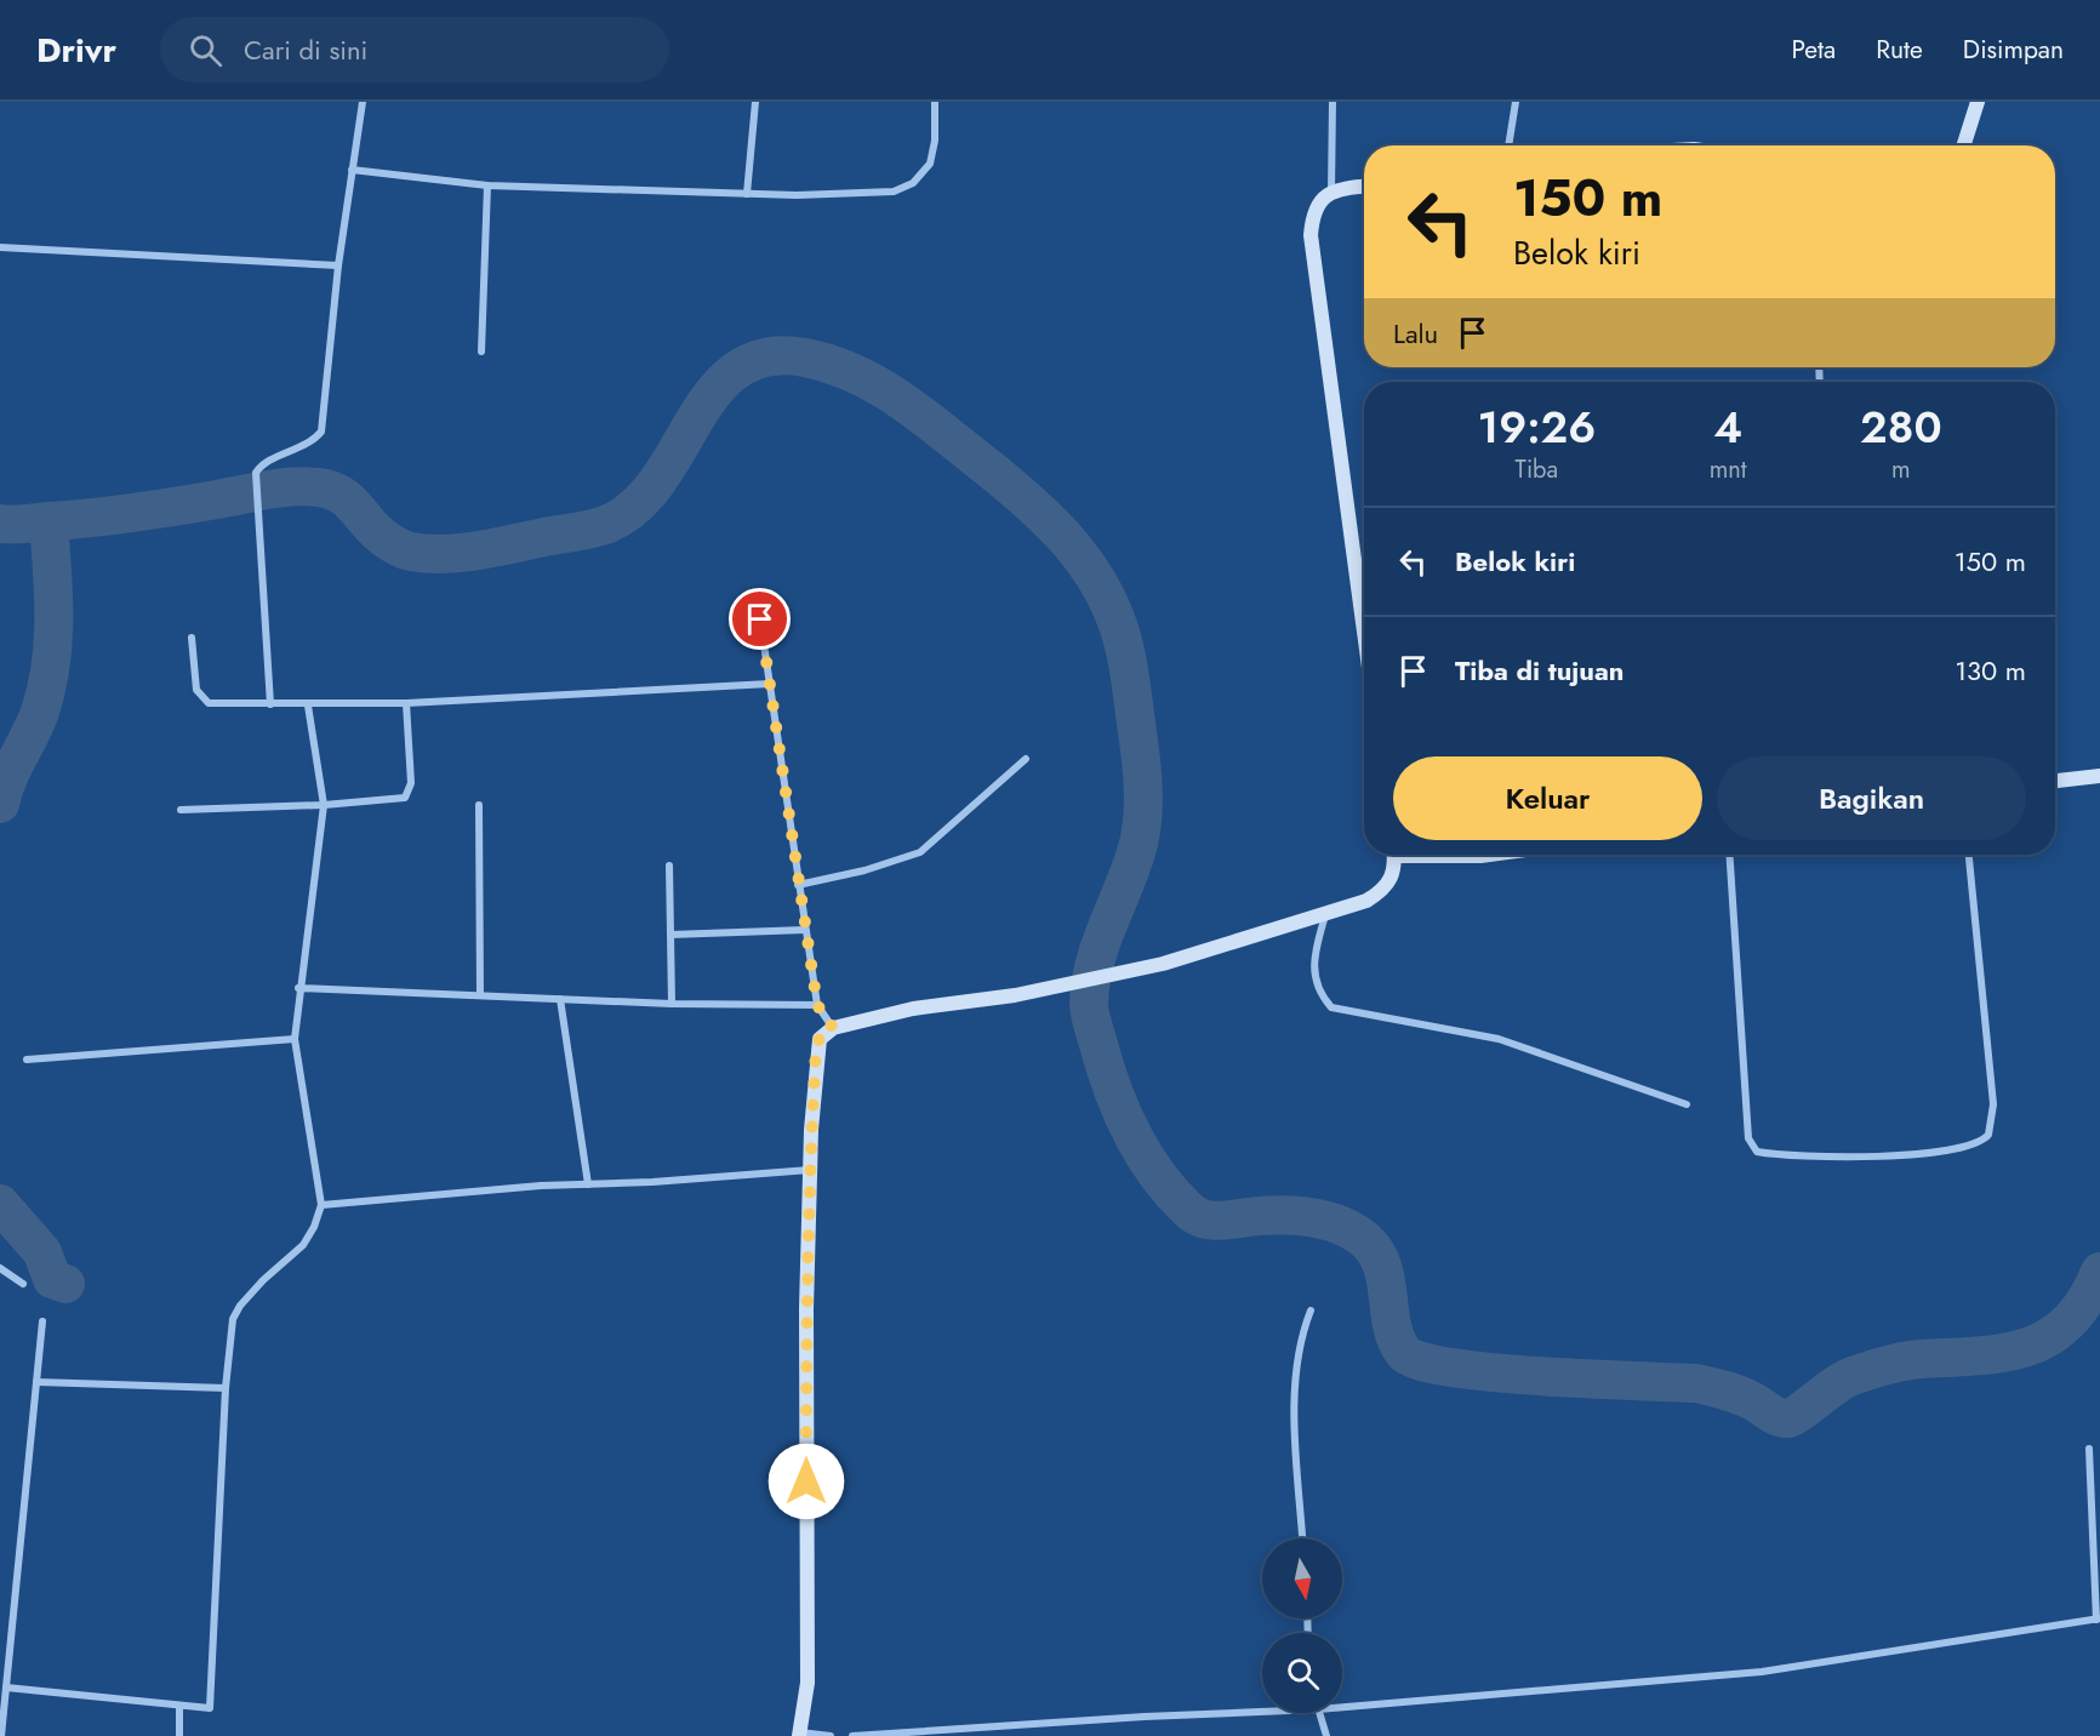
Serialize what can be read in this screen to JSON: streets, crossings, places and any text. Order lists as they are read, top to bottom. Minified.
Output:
{"north":"bottom","page":{"header":"Drivr","search":"Cari di sini","nav":["Peta","Rute","Disimpan"],"turn":["150 m","Belok kiri"],"then":"Lalu","eta":["19:26","Tiba","4","mnt","280","m"],"list":[{"name":"Belok kiri","value":"150 m"},{"name":"Tiba di tujuan","value":"130 m"}],"buttons":["Keluar","Bagikan"]}}
